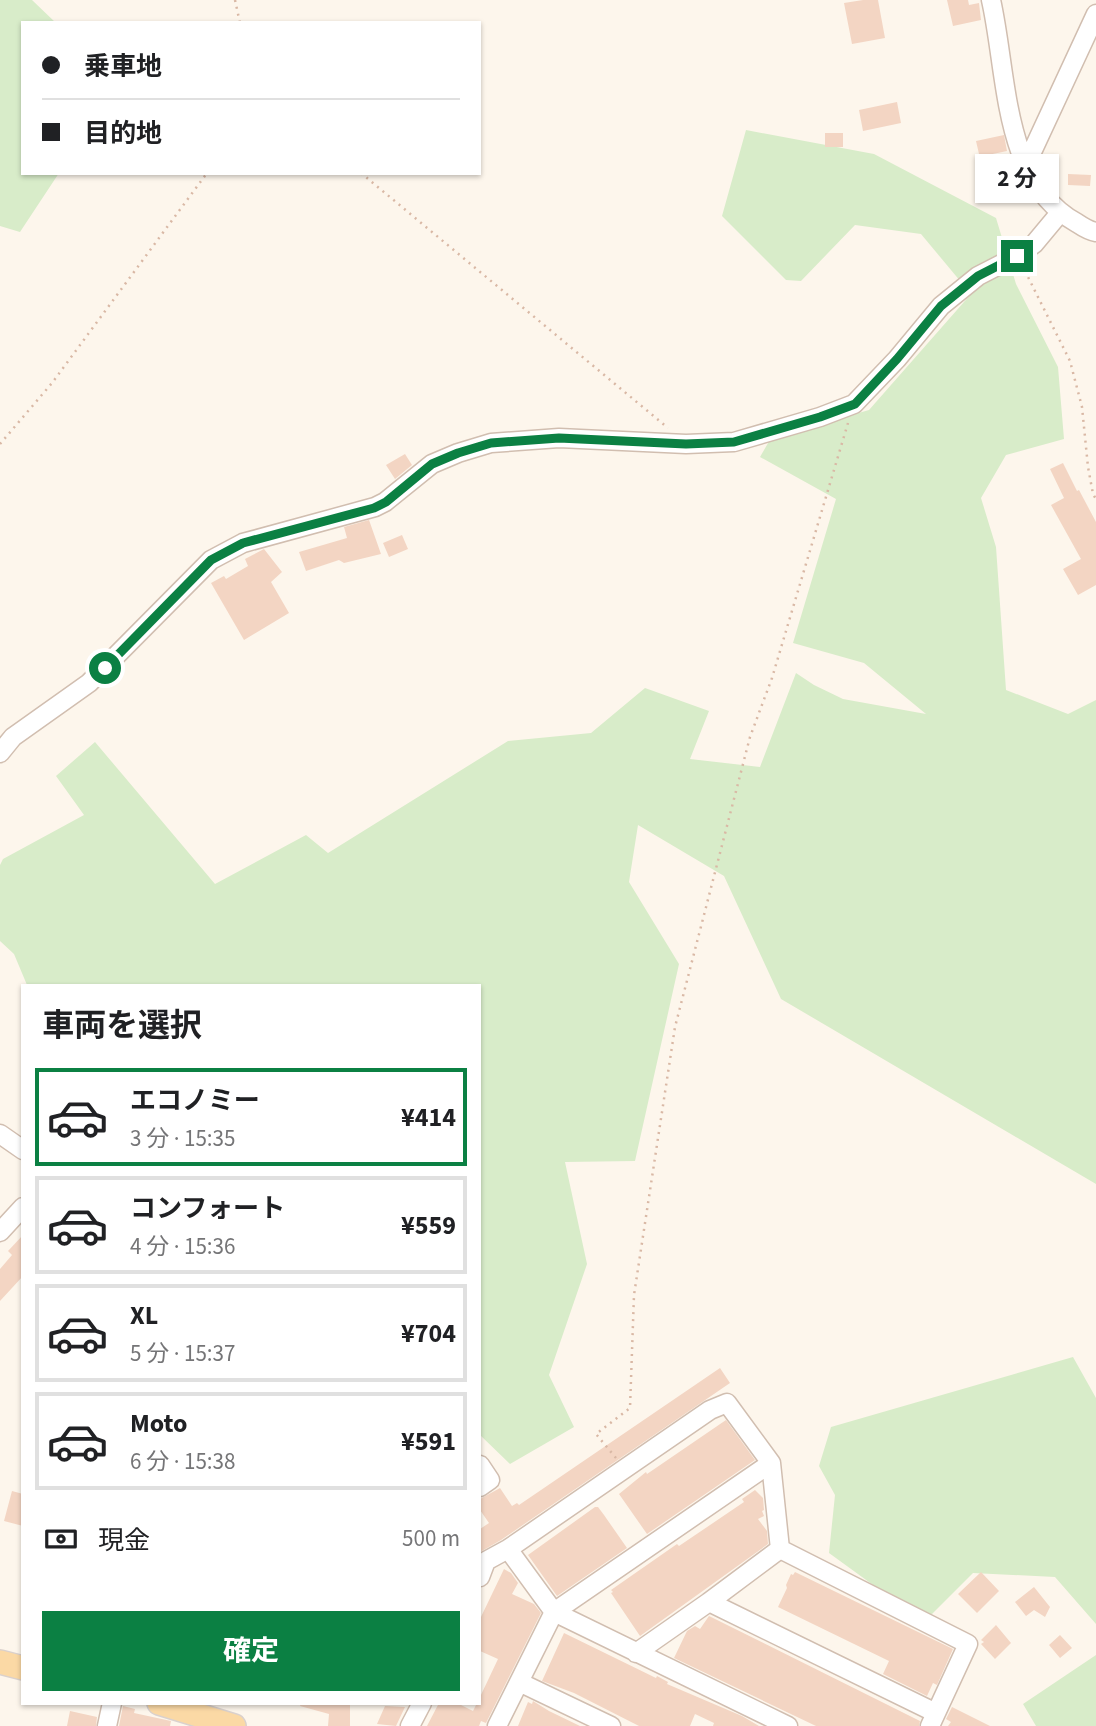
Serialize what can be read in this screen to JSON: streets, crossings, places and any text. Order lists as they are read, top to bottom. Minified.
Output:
{"page":{"banner":["乗車地","目的地"],"bubble":"2 分","heading":"車両を選択","list":[{"name":"エコノミー","note":"3 分 · 15:35","value":"¥414"},{"name":"コンフォート","note":"4 分 · 15:36","value":"¥559"},{"name":"XL","note":"5 分 · 15:37","value":"¥704"},{"name":"Moto","note":"6 分 · 15:38","value":"¥591"}],"pay":["現金","500 m"],"buttons":"確定"}}
